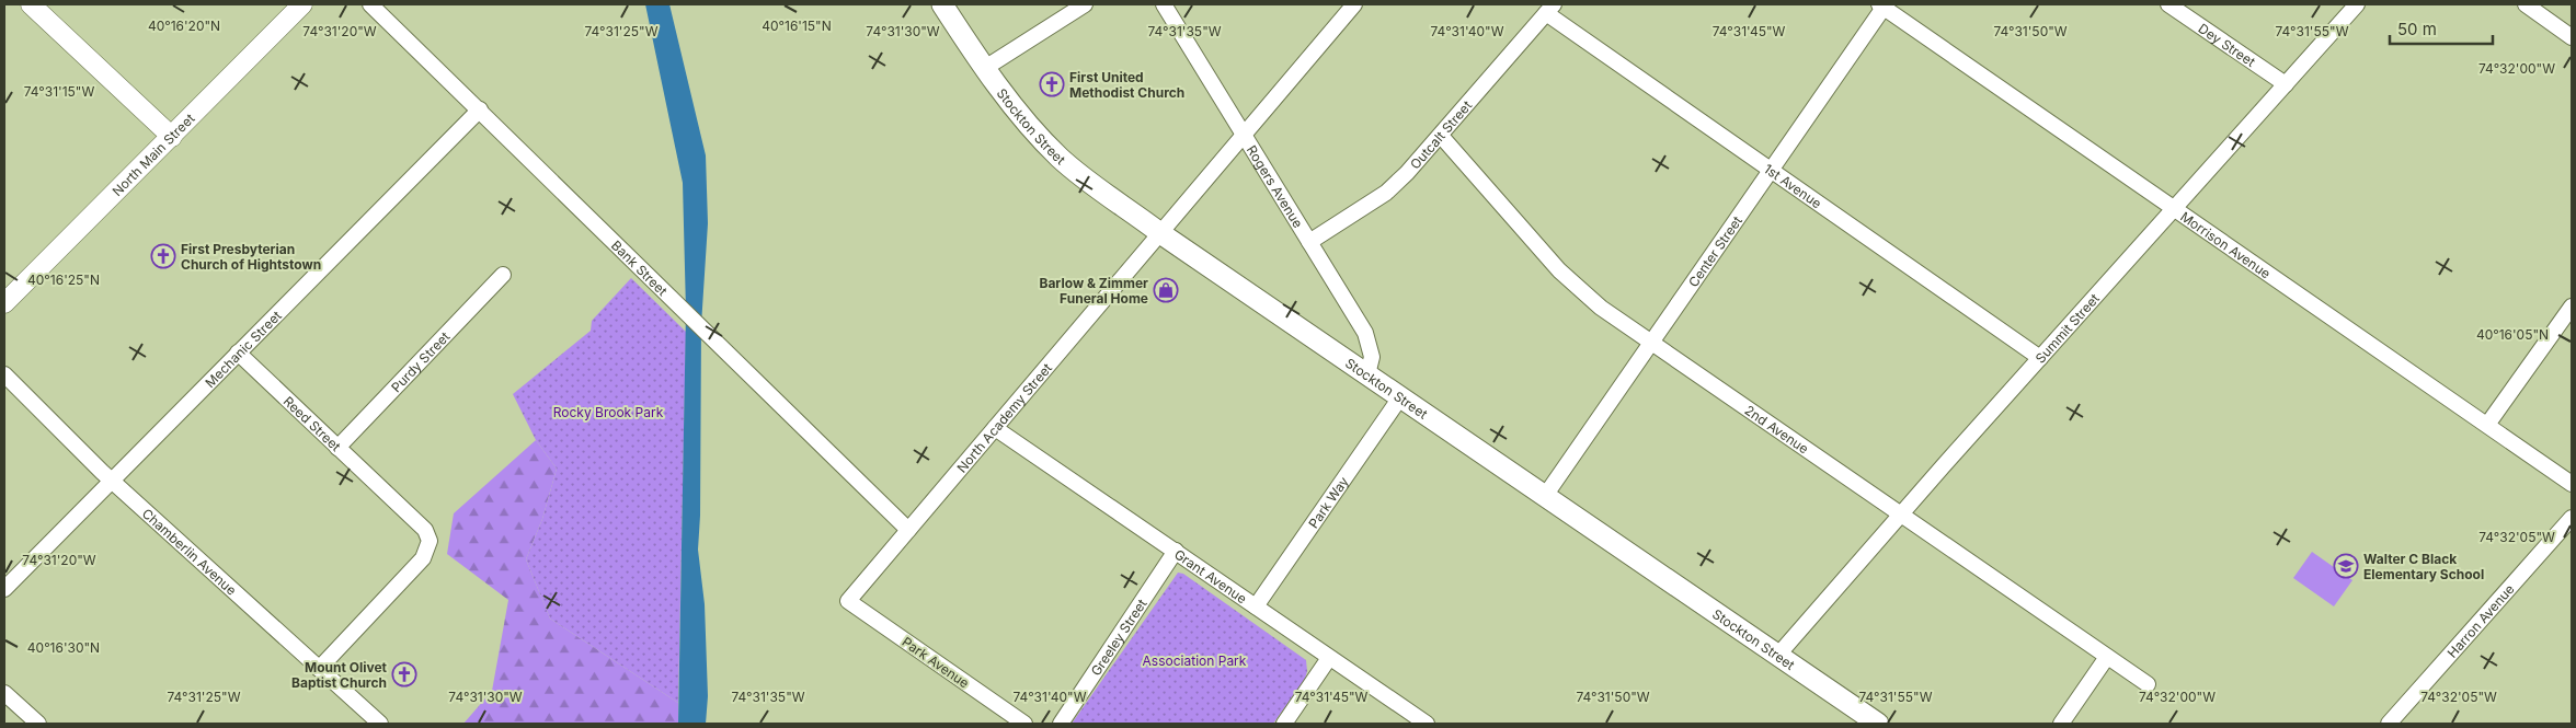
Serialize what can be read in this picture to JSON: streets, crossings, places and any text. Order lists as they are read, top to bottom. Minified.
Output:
{"streets":{"main road":["Stockton Street"],"street":["Dey Street","Outcalt Street","North Main Street","1st Avenue","Rogers Avenue","Morrison Avenue","Center Street","Bank Street","Summit Street","Mechanic Street","Purdy Street","North Academy Street","Reed Street","2nd Avenue","Park Way","Chamberlin Avenue","Grant Avenue","Harron Avenue","Greeley Street","Park Avenue"]},"crossings":[["Dey Street","Summit Street"],["Stockton Street","Rogers Avenue"],["Stockton Street","Center Street"],["Stockton Street","Summit Street"],["Stockton Street","North Academy Street"],["Stockton Street","Park Way"],["Outcalt Street","1st Avenue"],["Outcalt Street","Rogers Avenue"],["Outcalt Street","2nd Avenue"],["1st Avenue","Center Street"],["1st Avenue","Summit Street"],["Rogers Avenue","North Academy Street"],["Morrison Avenue","Center Street"],["Morrison Avenue","Summit Street"],["Center Street","2nd Avenue"],["Bank Street","Mechanic Street"],["Bank Street","North Academy Street"],["Summit Street","2nd Avenue"],["Mechanic Street","Reed Street"],["Mechanic Street","Chamberlin Avenue"],["Purdy Street","Reed Street"],["North Academy Street","Grant Avenue"],["North Academy Street","Park Avenue"],["Reed Street","Chamberlin Avenue"],["Park Way","Grant Avenue"],["Grant Avenue","Greeley Street"]],"parks":["Rocky Brook Park","Association Park"],"places":{"church":["First United Methodist Church","First Presbyterian Church of Hightstown","Mount Olivet Baptist Church"],"shop":["Barlow & Zimmer Funeral Home"],"school or university":["Walter C Black Elementary School"]},"scale_bar":"50 m","coordinates":["40°16'20\"N","40°16'15\"N","74°31'20\"W","74°31'50\"W","74°31'25\"W","74°31'30\"W","74°31'35\"W","74°31'40\"W","74°31'45\"W","74°31'55\"W","74°32'00\"W","74°31'15\"W","40°16'25\"N","40°16'05\"N","74°32'05\"W","40°16'30\"N"]}
